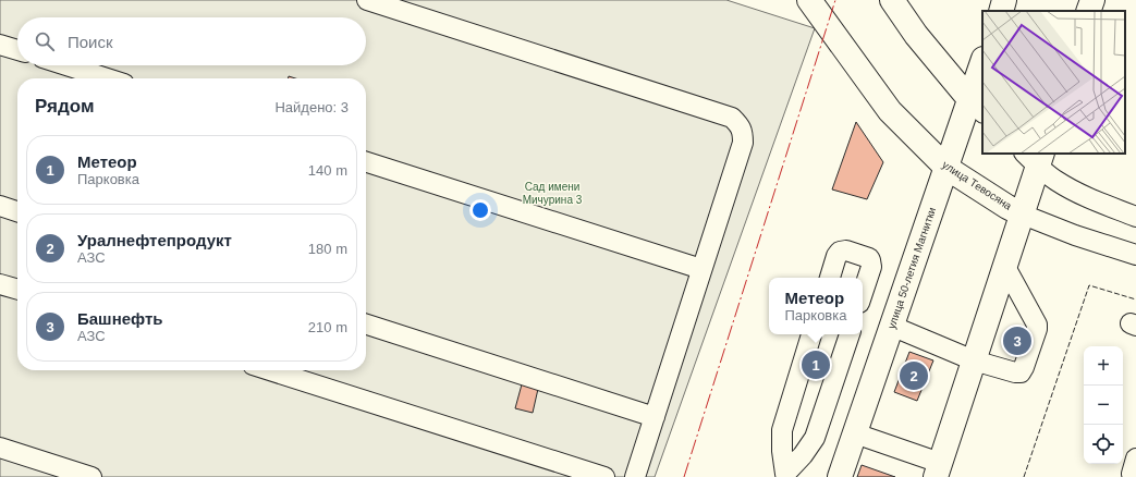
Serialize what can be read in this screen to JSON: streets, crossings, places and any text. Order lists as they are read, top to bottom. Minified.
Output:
{"streets":{"main road":["улица Тевосяна","улица 50-летия Магнитки"]},"crossings":[["улица Тевосяна","улица 50-летия Магнитки"]],"parks":["Сад имени Мичурина 3"],"page":{"search":"Поиск","heading":["Рядом","Найдено: 3"],"list":[{"mark":"1","name":"Метеор","note":"Парковка","value":"140 m"},{"mark":"2","name":"Уралнефтепродукт","note":"АЗС","value":"180 m"},{"mark":"3","name":"Башнефть","note":"АЗС","value":"210 m"}],"popup":["Метеор","Парковка"],"pins":["3","1","2"],"map_buttons":["+","−"]}}
